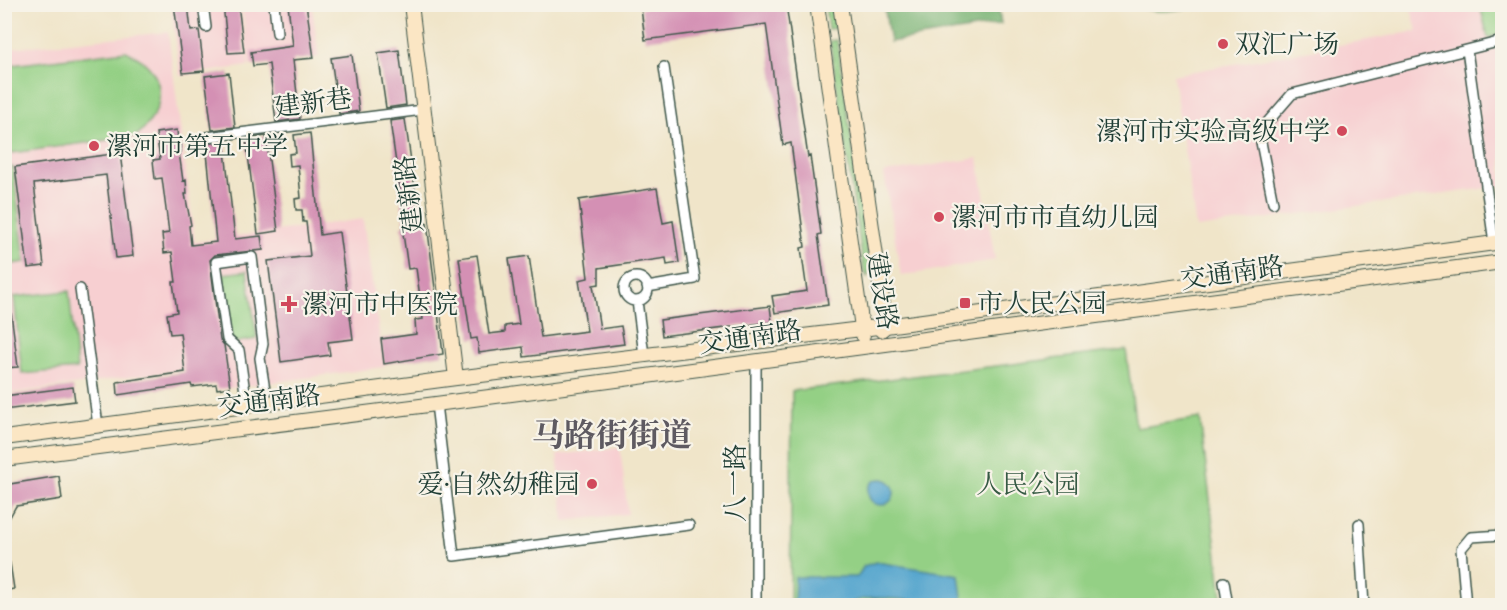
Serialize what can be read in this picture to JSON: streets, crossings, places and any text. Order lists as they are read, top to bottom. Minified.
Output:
{"streets":{"main road":["建新路","交通南路","建设路"],"street":["建新巷","八一路"]},"crossings":[["建新巷","建新路"],["建新路","交通南路"],["交通南路","建设路"],["交通南路","八一路"]],"districts":["马路街街道"],"parks":["人民公园"],"places":{"other":["双汇广场","漯河市实验高级中学","漯河市第五中学","漯河市市直幼儿园","爱·自然幼稚园"],"transit":["市人民公园"],"health":["漯河市中医院"]}}
